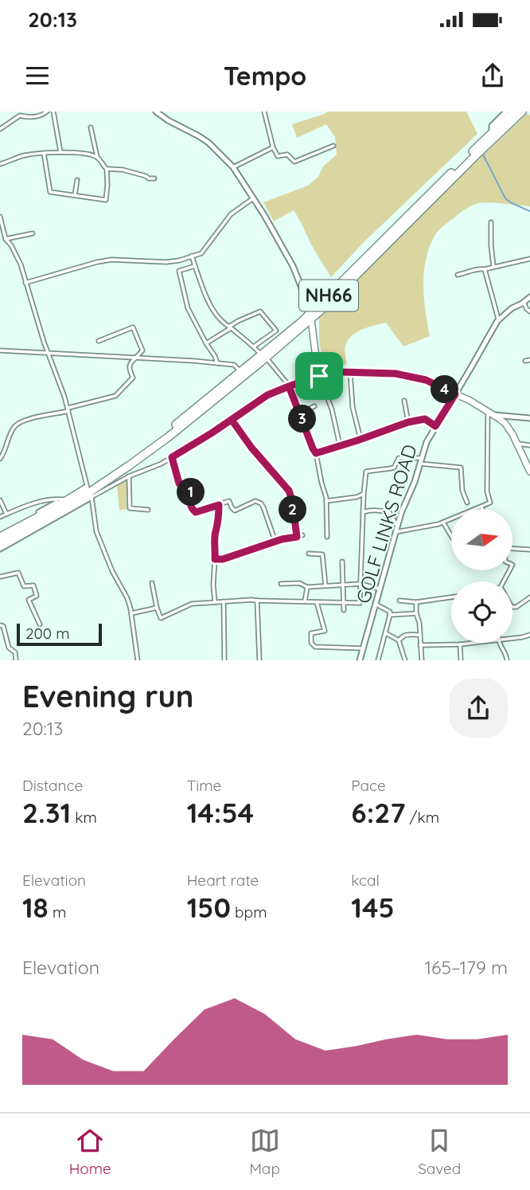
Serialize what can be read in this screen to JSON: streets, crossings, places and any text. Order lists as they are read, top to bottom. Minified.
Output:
{"streets":{"highway":["NH66"],"street":["GOLF LINKS ROAD"]},"scale_bar":"200 m","north":"right","page":{"status":"20:13","header":"Tempo","pins":["4","3","1","2"],"scale":"200 m","heading":["Evening run","20:13"],"stats":[["Distance","2.31 km"],["Time","14:54"],["Pace","6:27 /km"],["Elevation","18 m"],["Heart rate","150 bpm"],["kcal","145"]],"chart":["Elevation","165–179 m"],"tabs":["Home","Map","Saved"]}}
